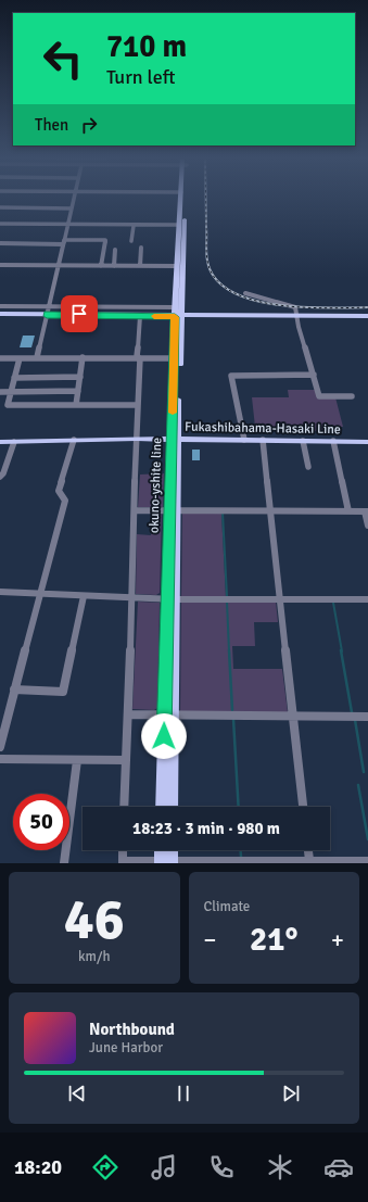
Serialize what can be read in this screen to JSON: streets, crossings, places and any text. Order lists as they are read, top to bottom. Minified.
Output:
{"streets":{"main road":["Fukashibahama-Hasaki Line","okuno-yshite line"]},"crossings":[["Fukashibahama-Hasaki Line","okuno-yshite line"]],"page":{"turn":["710 m","Turn left"],"then":"Then","limit":"50","trip":"18:23 · 3 min · 980 m","tile":[["46","km/h"],"Climate"],"heat":["−","21°","+"],"song":["Northbound","June Harbor"],"tabs":"18:20"}}
